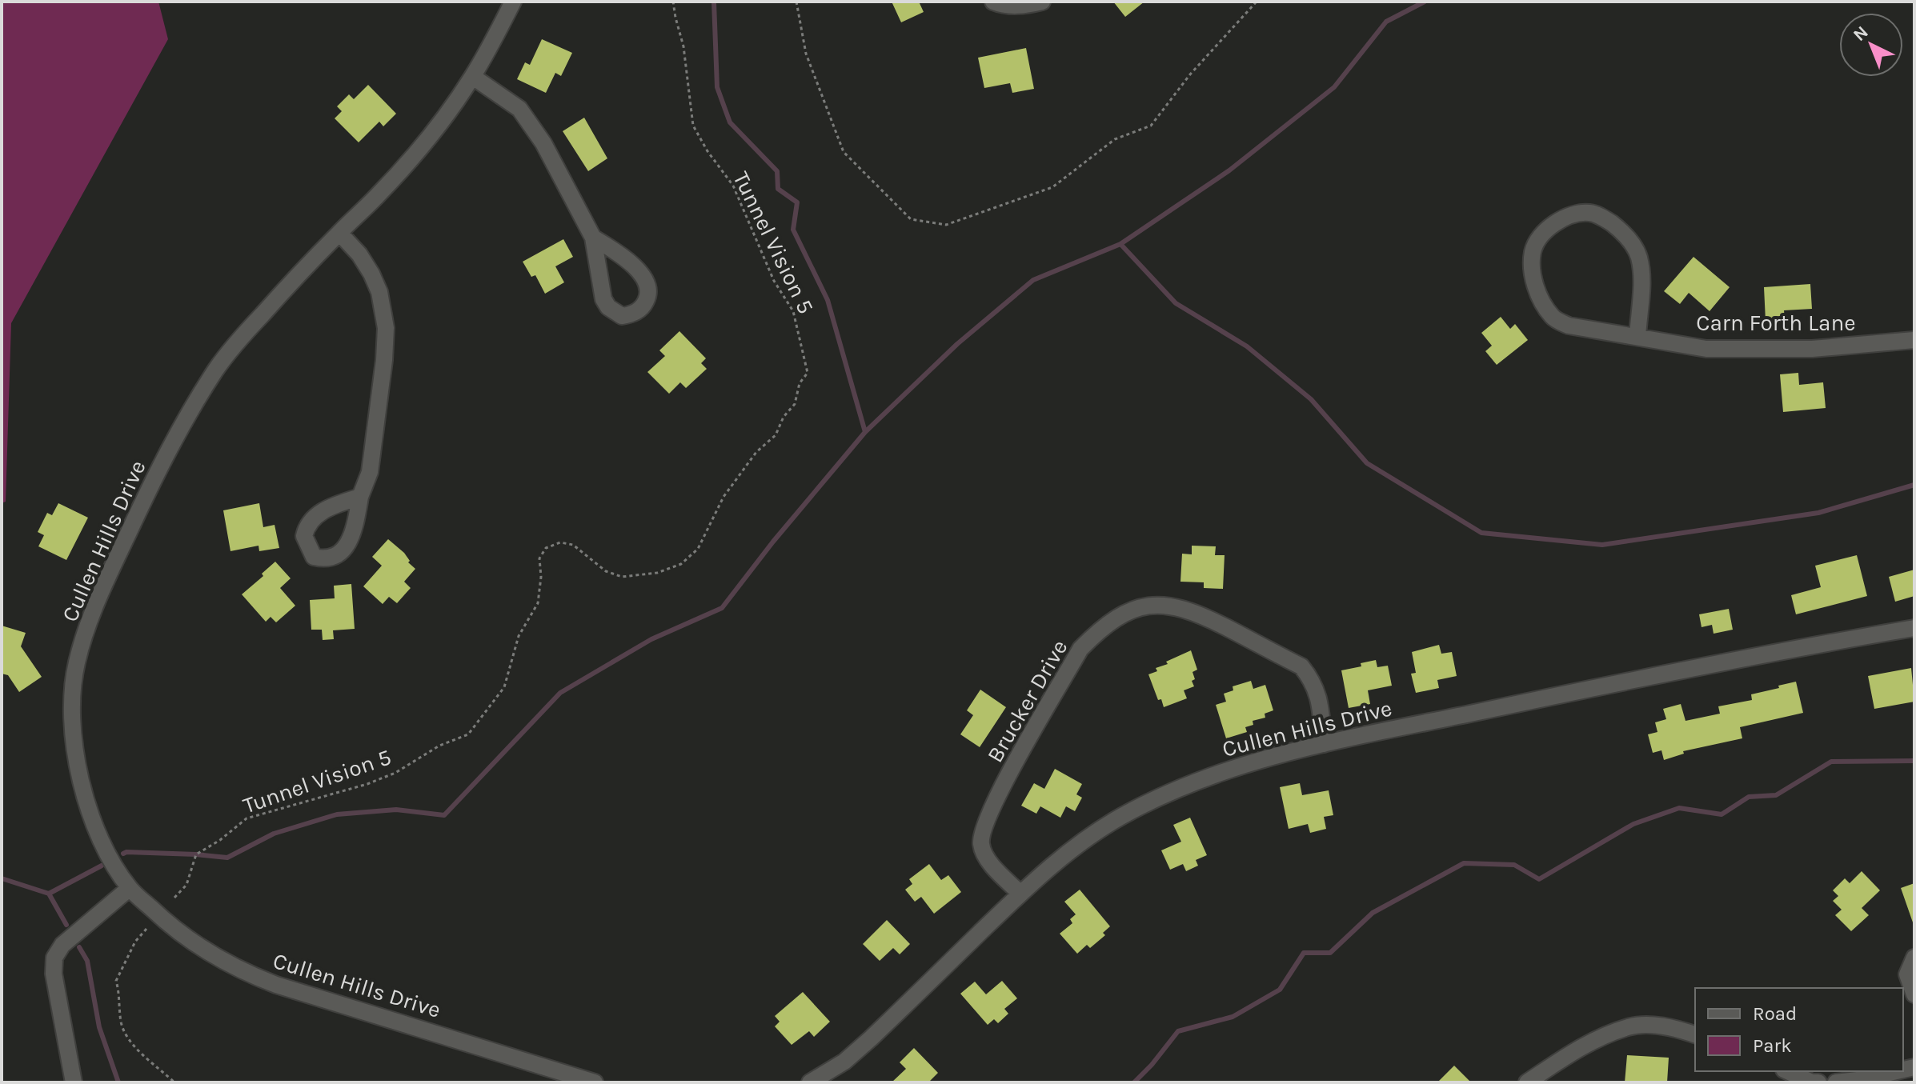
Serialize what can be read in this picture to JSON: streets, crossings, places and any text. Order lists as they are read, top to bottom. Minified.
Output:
{"streets":{"street":["Carn Forth Lane","Cullen Hills Drive","Brucker Drive"],"path":["Tunnel Vision 5"]},"crossings":[["Cullen Hills Drive","Brucker Drive"]],"legend":["Road","Park"],"north":"top left"}
